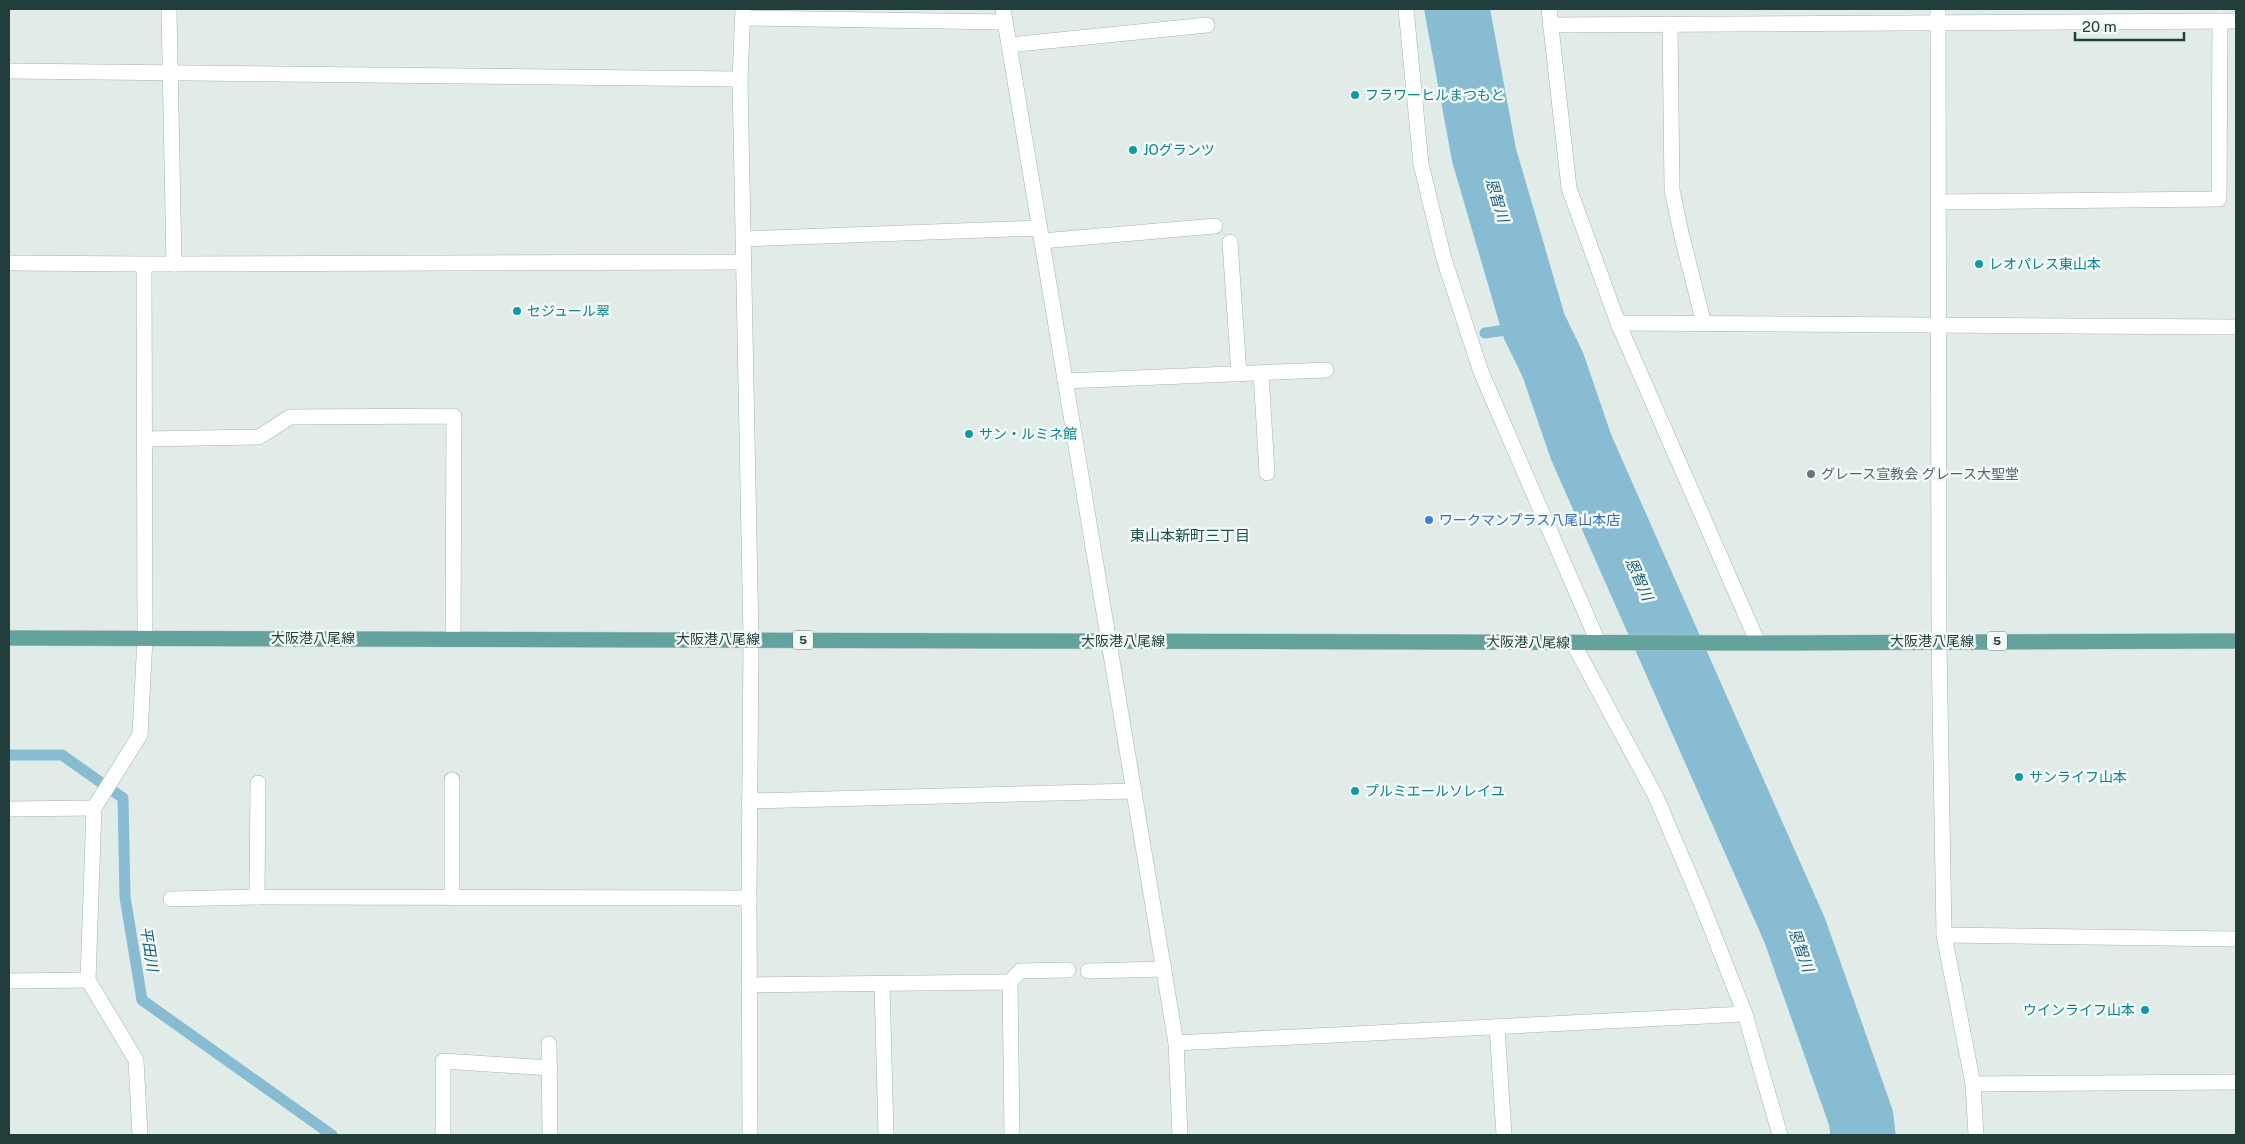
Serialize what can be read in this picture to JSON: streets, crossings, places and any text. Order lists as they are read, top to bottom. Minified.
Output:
{"streets":{"main road":["大阪港八尾線","5"]},"districts":["東山本新町三丁目"],"water":["恩智川","平田川"],"places":["フラワーヒルまつもと","JOグランツ","レオパレス東山本","セジュール翠","サン・ルミネ館","グレース宣教会 グレース大聖堂","ワークマンプラス八尾山本店","サンライフ山本","プルミエールソレイユ","ウインライフ山本"],"scale_bar":"20 m"}
